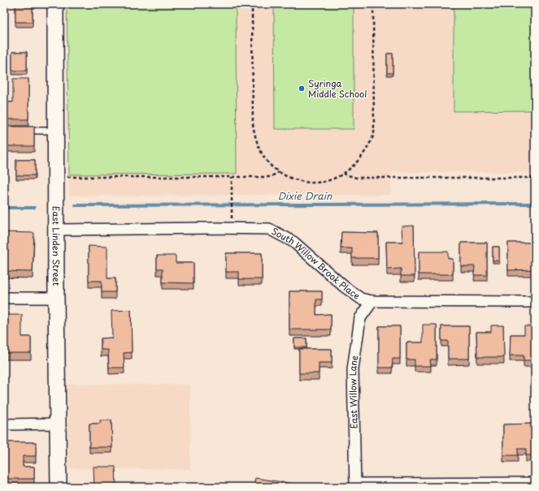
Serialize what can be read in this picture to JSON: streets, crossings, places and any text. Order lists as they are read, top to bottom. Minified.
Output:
{"streets":{"main road":["East Linden Street"],"street":["South Willow Brook Place","East Willow Lane"]},"crossings":[["East Linden Street","South Willow Brook Place"],["South Willow Brook Place","East Willow Lane"]],"water":["Dixie Drain"],"places":["Syringa Middle School"]}
